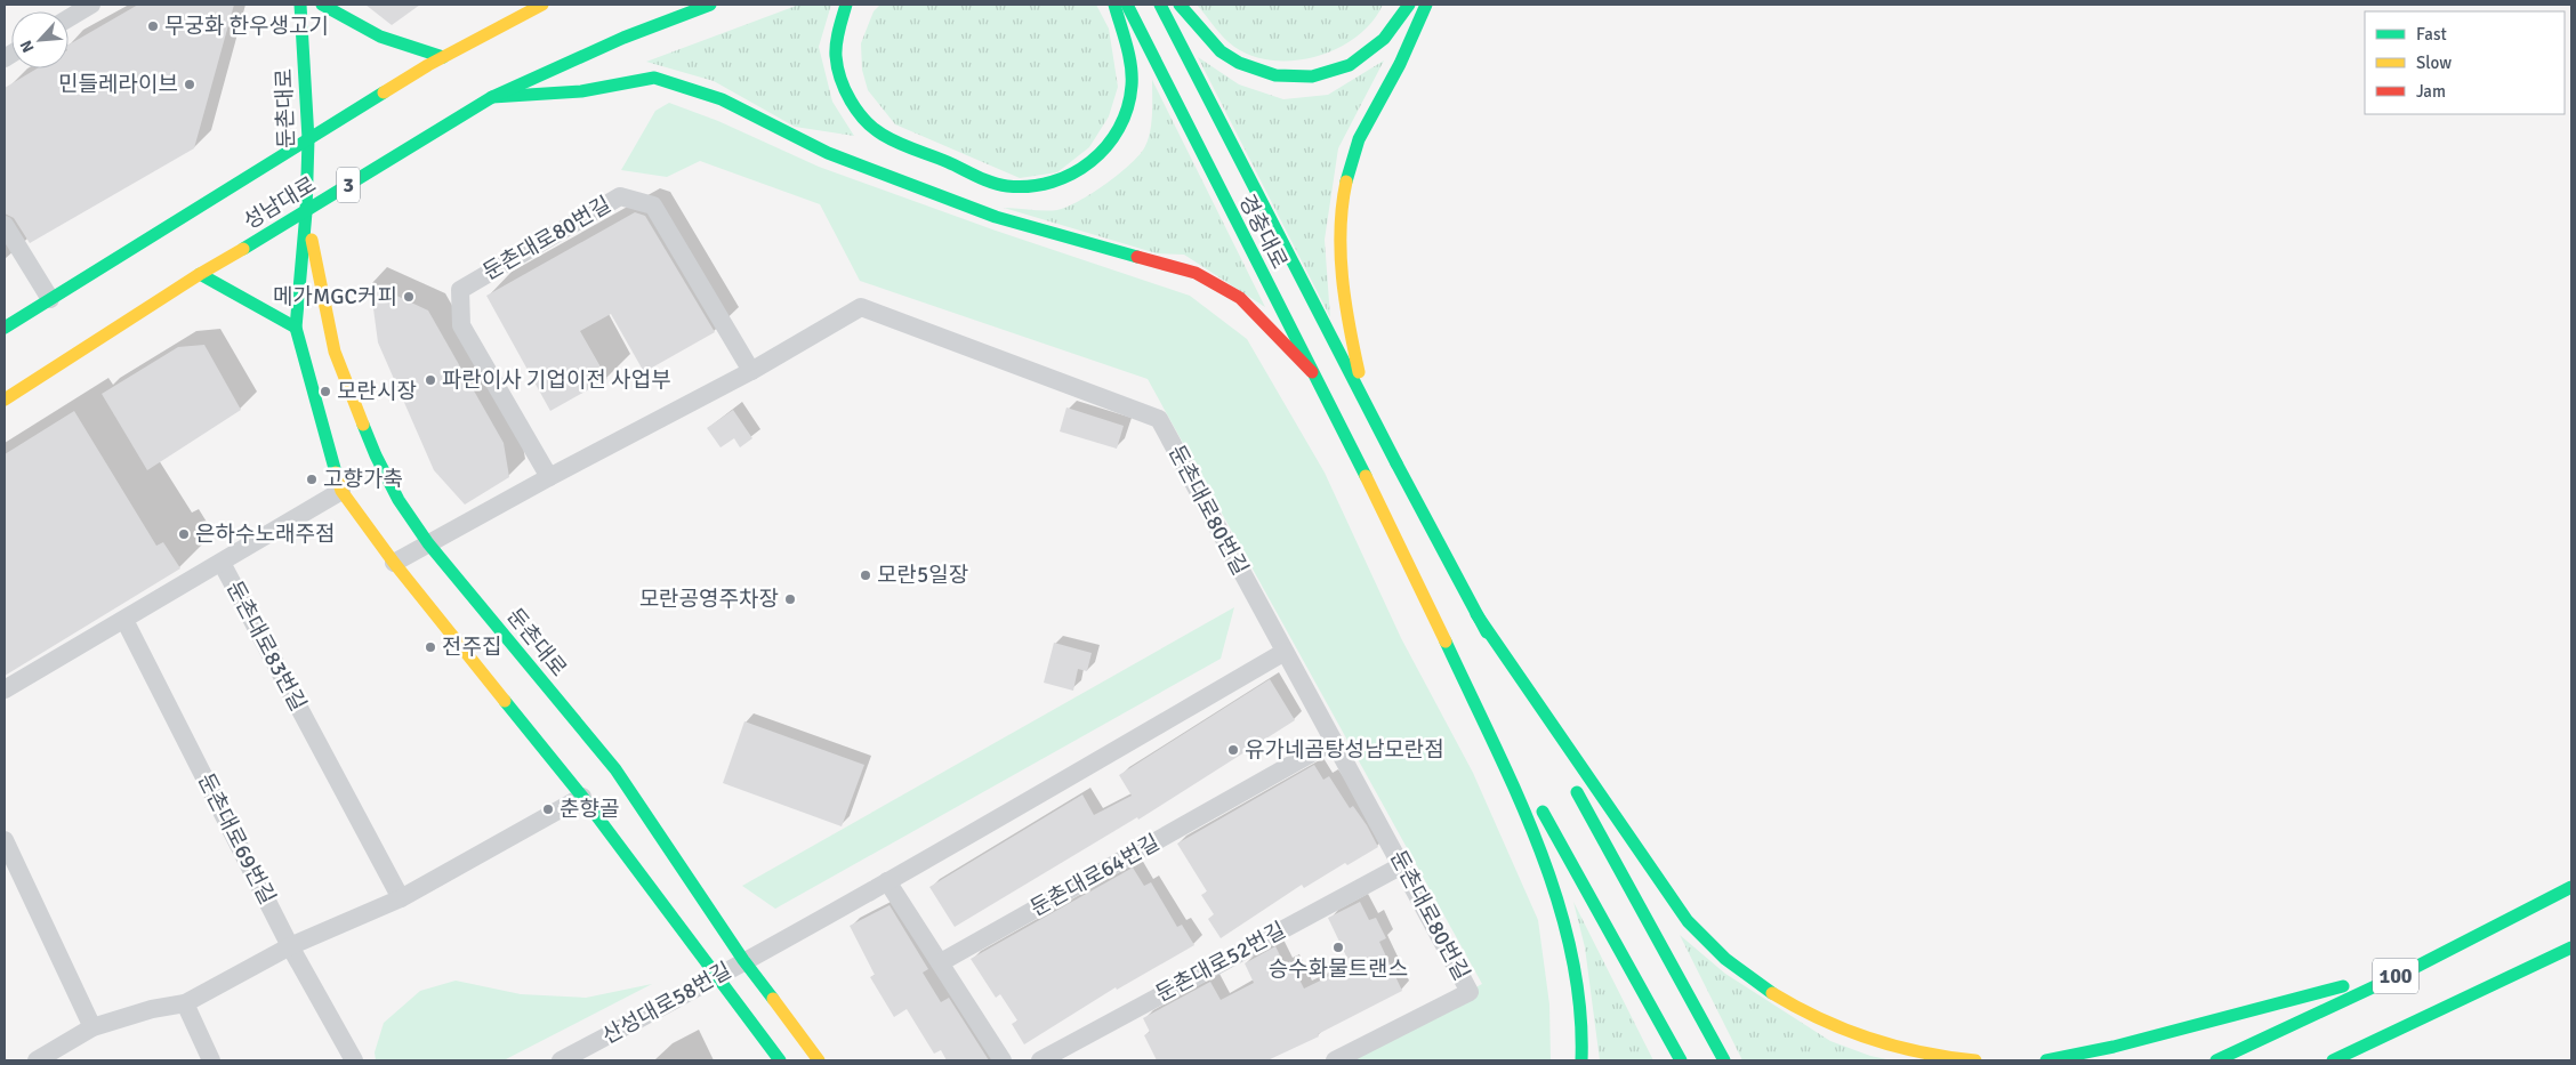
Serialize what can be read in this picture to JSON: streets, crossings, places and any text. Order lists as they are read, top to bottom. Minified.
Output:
{"streets":{"main road":["둔촌대로","3","성남대로","경충대로","100"],"street":["둔촌대로80번길","둔촌대로83번길","둔촌대로69번길","둔촌대로64번길","둔촌대로52번길","산성대로58번길"]},"crossings":[["둔촌대로","성남대로"],["둔촌대로","둔촌대로80번길"],["둔촌대로","둔촌대로83번길"],["둔촌대로","산성대로58번길"],["둔촌대로80번길","둔촌대로64번길"],["둔촌대로80번길","둔촌대로52번길"],["둔촌대로83번길","둔촌대로69번길"]],"places":["무궁화 한우생고기","민들레라이브","메가MGC커피","파란이사 기업이전 사업부","모란시장","고향가축","은하수노래주점","모란5일장","모란공영주차장","전주집","유가네곰탕성남모란점","춘향골","승수화물트랜스"],"legend":["Fast","Slow","Jam"],"north":"bottom left"}
